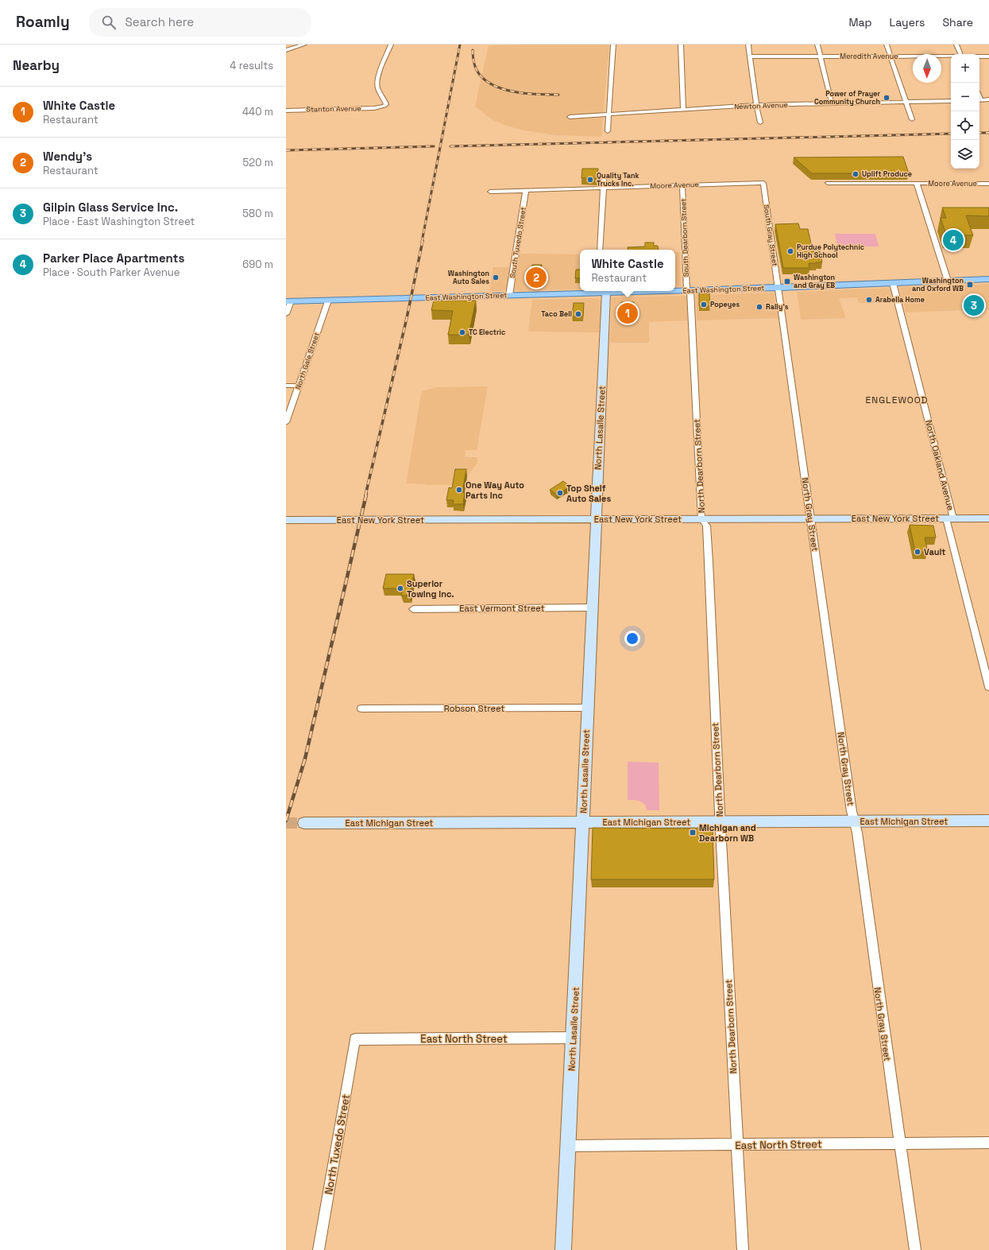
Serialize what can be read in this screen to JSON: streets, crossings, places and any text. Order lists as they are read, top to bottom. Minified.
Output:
{"streets":{"main road":["East Washington Street","North Lasalle Street","East New York Street","East Michigan Street"],"street":["Meredith Avenue","Newton Avenue","Stanton Avenue","Moore Avenue","South Gray Street","South Dearborn Street","South Tuxedo Street","North Gale Street","North Oakland Avenue","North Dearborn Street","North Gray Street","East Vermont Street","Robson Street","East North Street","North Tuxedo Street"]},"crossings":[["Moore Avenue","South Gray Street"],["Moore Avenue","South Dearborn Street"],["Moore Avenue","South Tuxedo Street"],["South Gray Street","East Washington Street"],["South Gray Street","North Gray Street"],["South Dearborn Street","East Washington Street"],["South Dearborn Street","North Dearborn Street"],["South Tuxedo Street","East Washington Street"],["East Washington Street","North Gale Street"],["East Washington Street","North Lasalle Street"],["East Washington Street","North Oakland Avenue"],["East Washington Street","North Dearborn Street"],["East Washington Street","North Gray Street"],["North Lasalle Street","East New York Street"],["North Lasalle Street","East Vermont Street"],["North Lasalle Street","Robson Street"],["North Lasalle Street","East Michigan Street"],["North Lasalle Street","East North Street"],["North Oakland Avenue","East New York Street"],["North Dearborn Street","East New York Street"],["North Dearborn Street","East Michigan Street"],["North Dearborn Street","East North Street"],["North Gray Street","East New York Street"],["North Gray Street","East Michigan Street"],["North Gray Street","East North Street"],["East North Street","North Tuxedo Street"]],"districts":["ENGLEWOOD"],"places":{"other":["Power of Prayer Community Church","Uplift Produce","Quality Tank Trucks Inc.","Purdue Polytechnic High School","Washington Auto Sales","Arabella Home","Popeyes","Rally's","Taco Bell","TC Electric","One Way Auto Parts Inc","Top Shelf Auto Sales","Vault","Superior Towing Inc."],"transit":["Washington and Gray EB","Washington and Oxford WB","Michigan and Dearborn WB"]},"north":"bottom","page":{"header":"Roamly","search":"Search here","nav":["Map","Layers","Share"],"heading":["Nearby","4 results"],"map_buttons":["+","−"],"list":[{"mark":"1","name":"White Castle","note":"Restaurant","value":"440 m"},{"mark":"2","name":"Wendy's","note":"Restaurant","value":"520 m"},{"mark":"3","name":"Gilpin Glass Service Inc.","note":"Place · East Washington Street","value":"580 m"},{"mark":"4","name":"Parker Place Apartments","note":"Place · South Parker Avenue","value":"690 m"}],"pins":["4","2","3","1"],"popup":["White Castle","Restaurant"]}}
